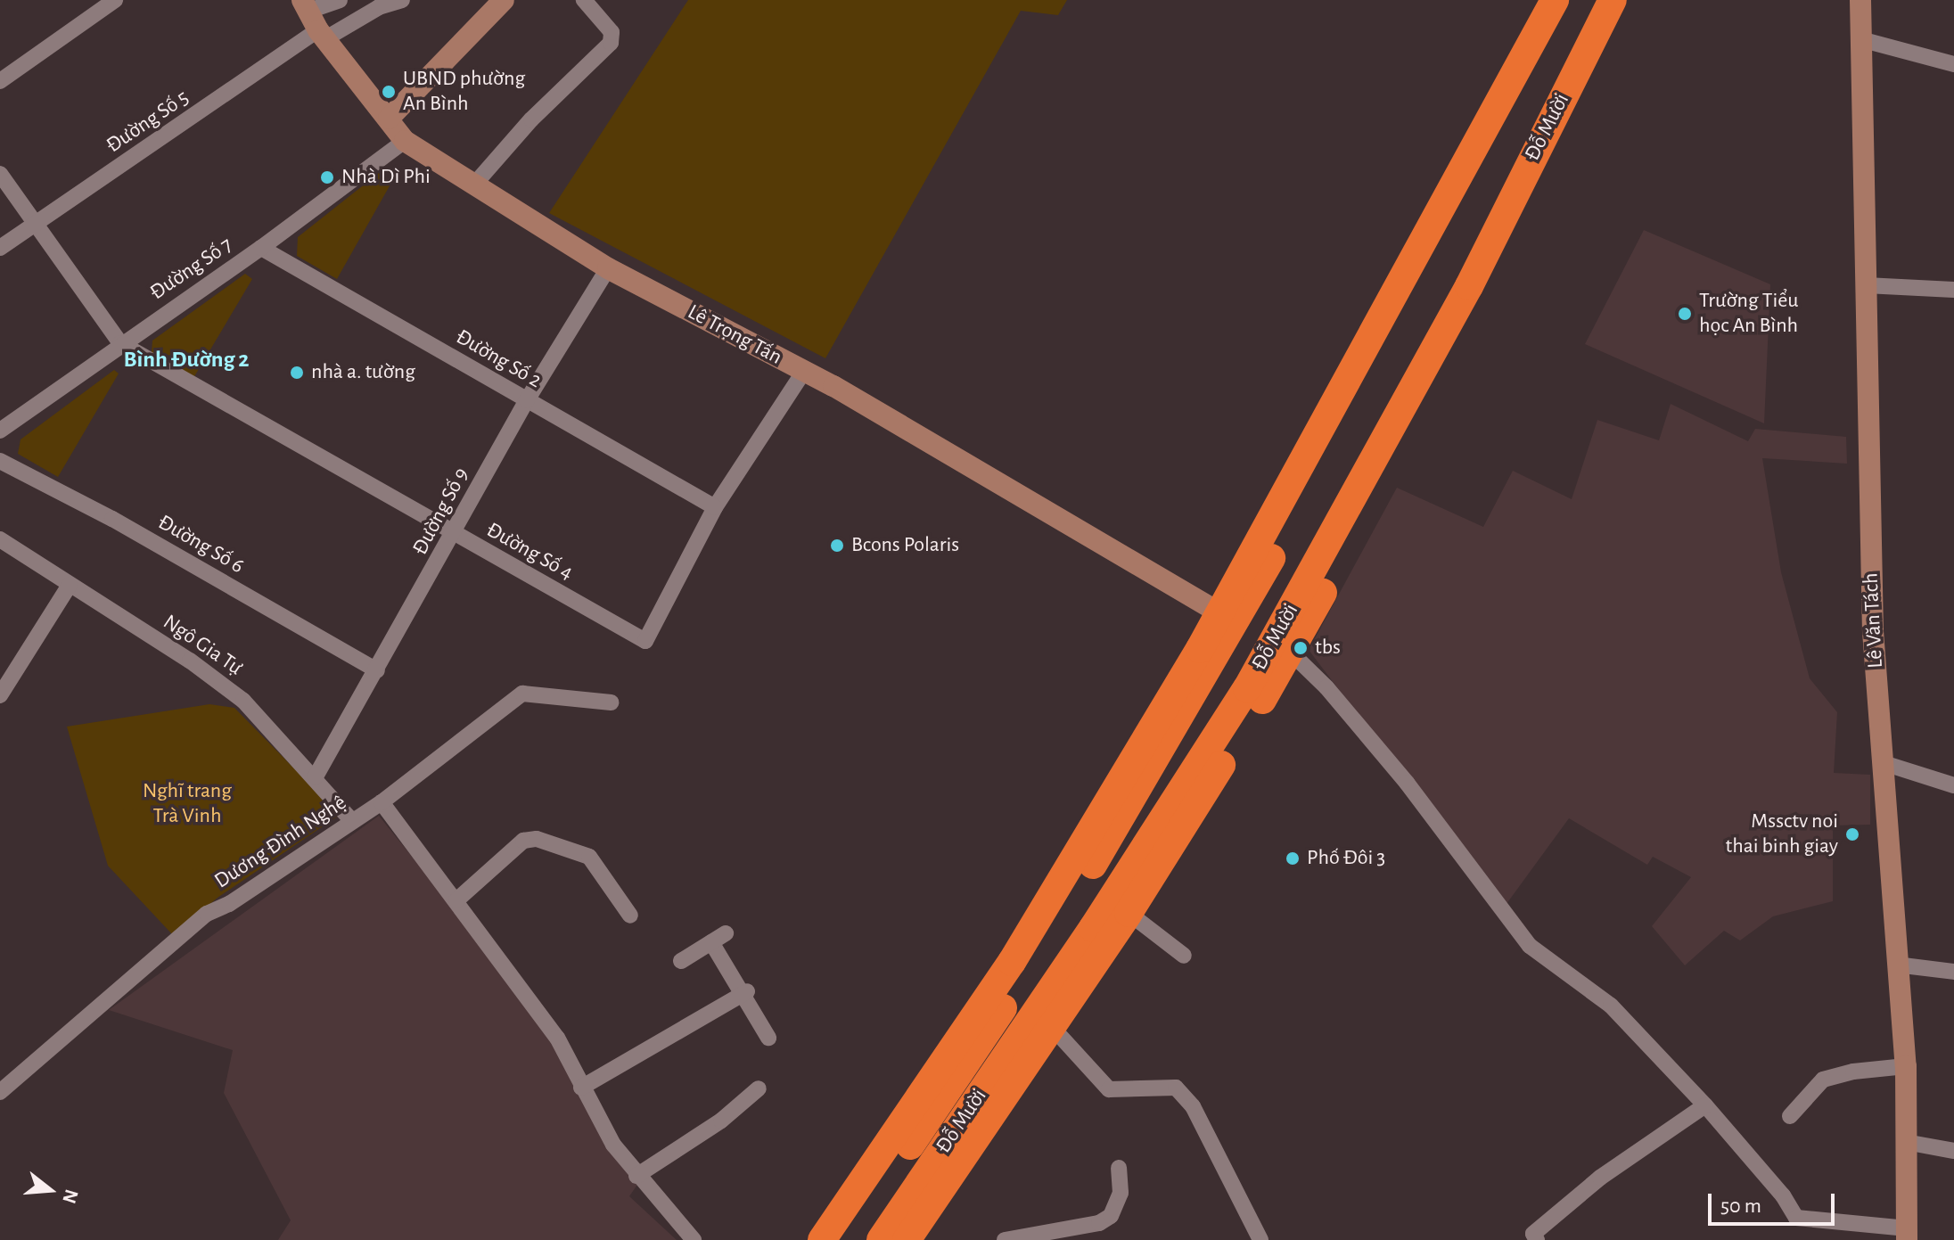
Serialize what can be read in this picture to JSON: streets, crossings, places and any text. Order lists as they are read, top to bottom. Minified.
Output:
{"streets":{"highway":["Đỗ Mười"],"street":["Đường Số 5","Đường Số 7","Lê Trọng Tấn","Đường Số 2","Đường Số 9","Đường Số 6","Đường Số 4","Lê Văn Tách","Ngô Gia Tự","Dương Đình Nghệ"]},"crossings":[["Đường Số 5","Lê Trọng Tấn"],["Đỗ Mười","Lê Trọng Tấn"],["Đường Số 7","Lê Trọng Tấn"],["Đường Số 7","Đường Số 2"],["Đường Số 7","Đường Số 4"],["Lê Trọng Tấn","Đường Số 9"],["Lê Trọng Tấn","Đường Số 4"],["Đường Số 2","Đường Số 9"],["Đường Số 2","Đường Số 4"],["Đường Số 9","Đường Số 6"],["Đường Số 9","Đường Số 4"],["Đường Số 9","Ngô Gia Tự"],["Ngô Gia Tự","Dương Đình Nghệ"]],"districts":["Bình Đường 2"],"parks":["Nghĩ trang Trà Vinh"],"places":["UBND phường An Bình","Nhà Dì Phi","Trường Tiểu học An Bình","nhà a. tường","Bcons Polaris","tbs","Mssctv noi thai binh giay","Phố Đôi 3"],"scale_bar":"50 m","north":"right"}
